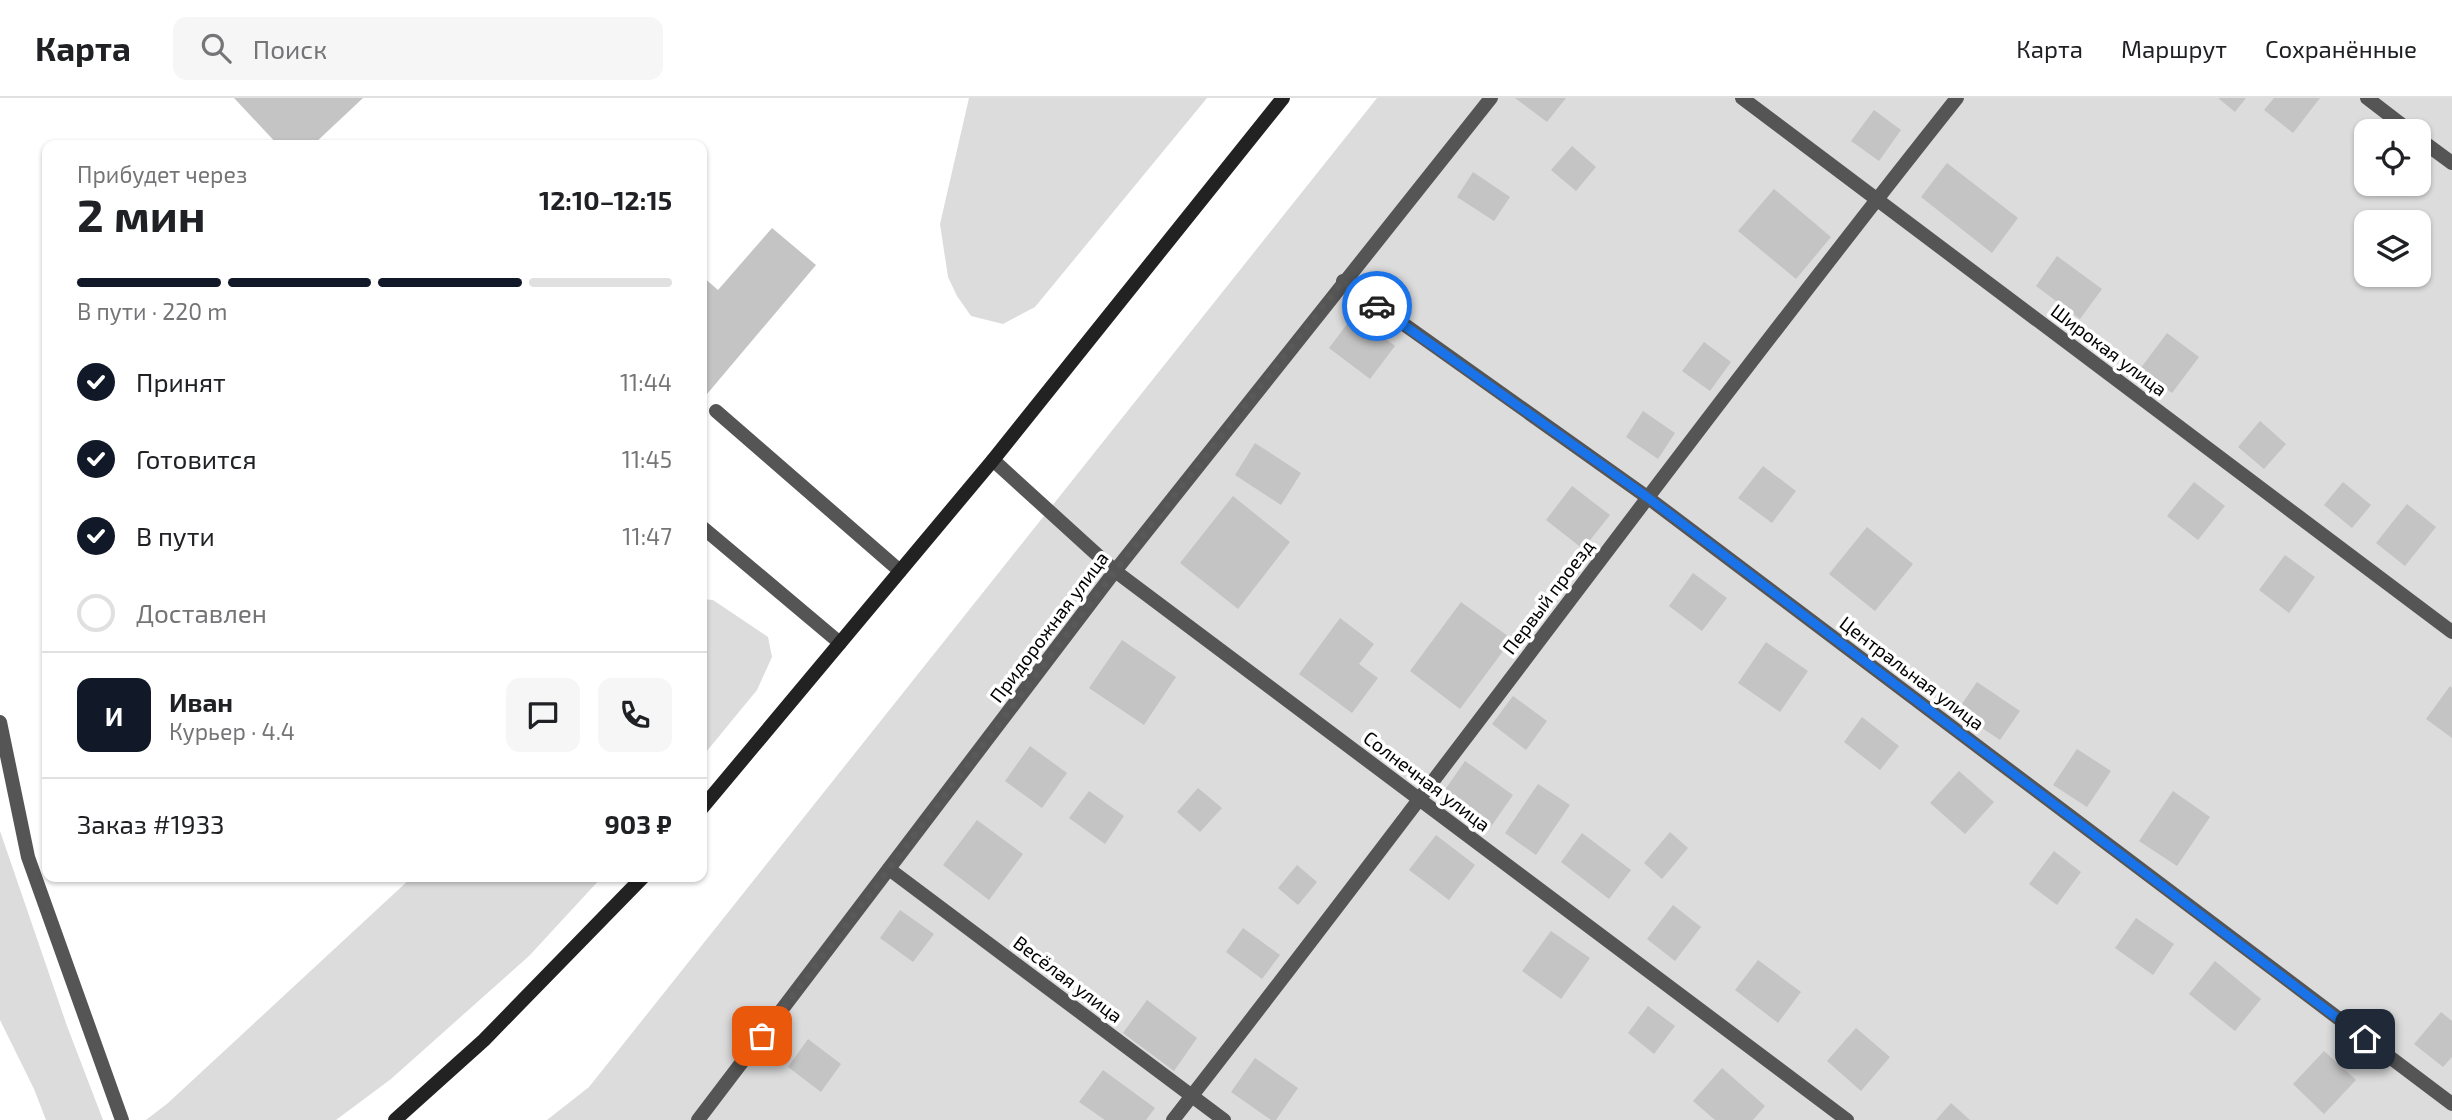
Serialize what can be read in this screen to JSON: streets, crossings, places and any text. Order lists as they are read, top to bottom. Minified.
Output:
{"streets":{"street":["Широкая улица","Первый проезд","Придорожная улица","Центральная улица","Солнечная улица","Весёлая улица"]},"crossings":[["Широкая улица","Первый проезд"],["Первый проезд","Центральная улица"],["Первый проезд","Солнечная улица"],["Первый проезд","Весёлая улица"],["Придорожная улица","Центральная улица"],["Придорожная улица","Солнечная улица"],["Придорожная улица","Весёлая улица"]],"page":{"header":"Карта","search":"Поиск","nav":["Карта","Маршрут","Сохранённые"],"heading":["2 мин","Прибудет через","12:10–12:15"],"panel":["Иван","Курьер · 4.4","Заказ #1933","903 ₽"],"bar":"В пути · 220 m","list":[["Принят","11:44"],["Готовится","11:45"],["В пути","11:47"],"Доставлен"],"round":"И"}}
